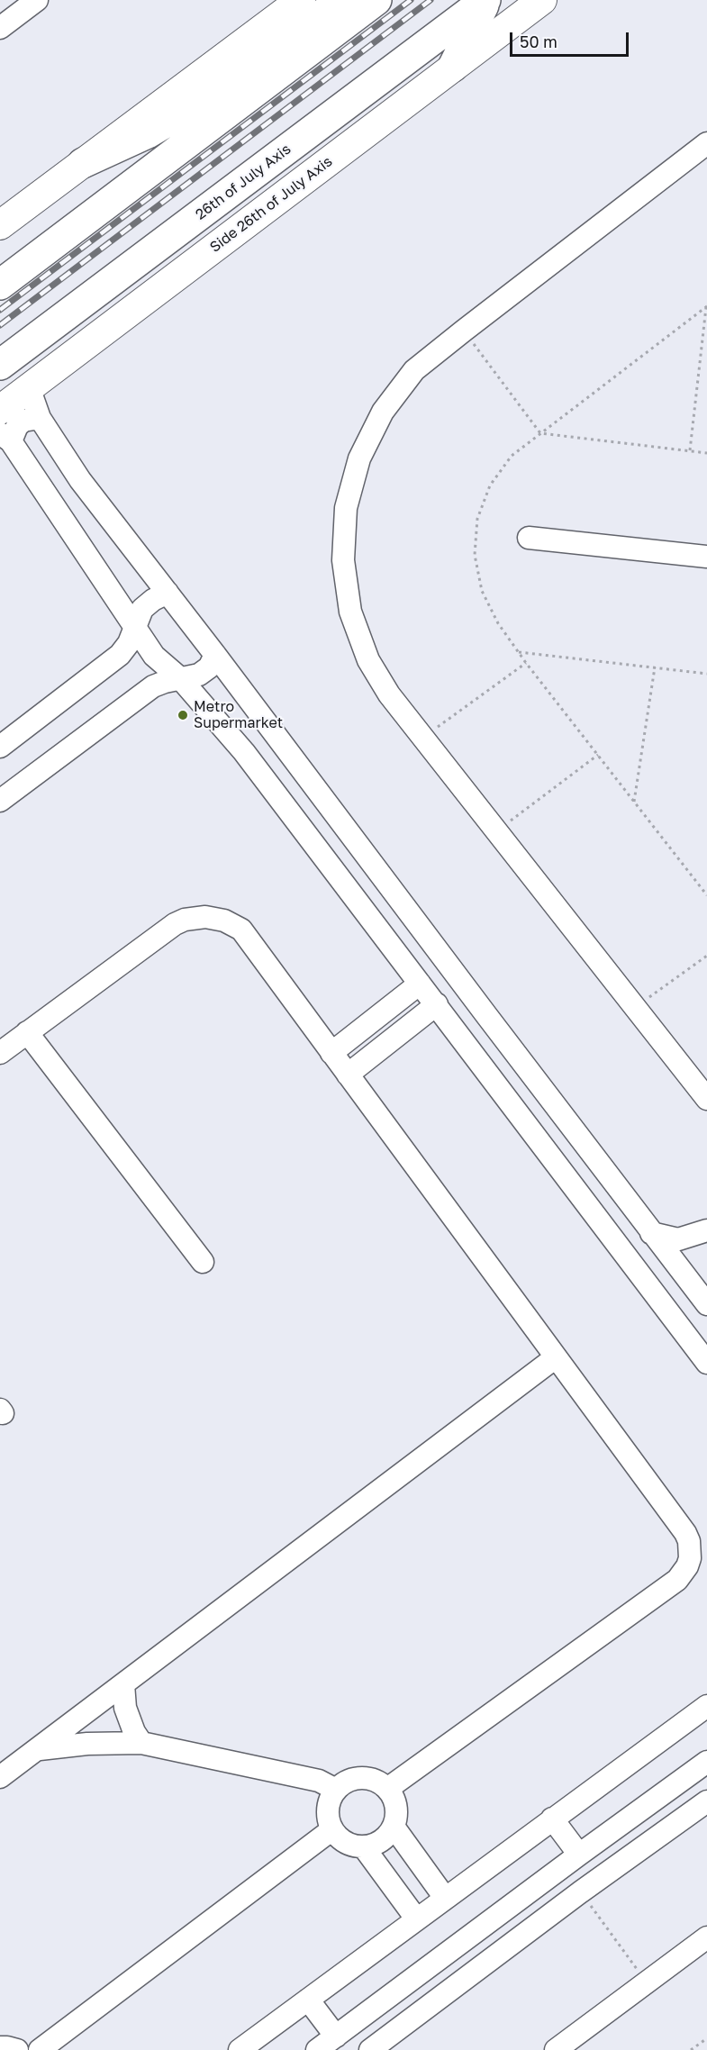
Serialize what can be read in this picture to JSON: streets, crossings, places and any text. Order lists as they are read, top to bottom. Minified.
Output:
{"streets":{"highway":["26th of July Axis"],"main road":["Side 26th of July Axis"]},"places":["Metro Supermarket"],"scale_bar":"50 m"}
